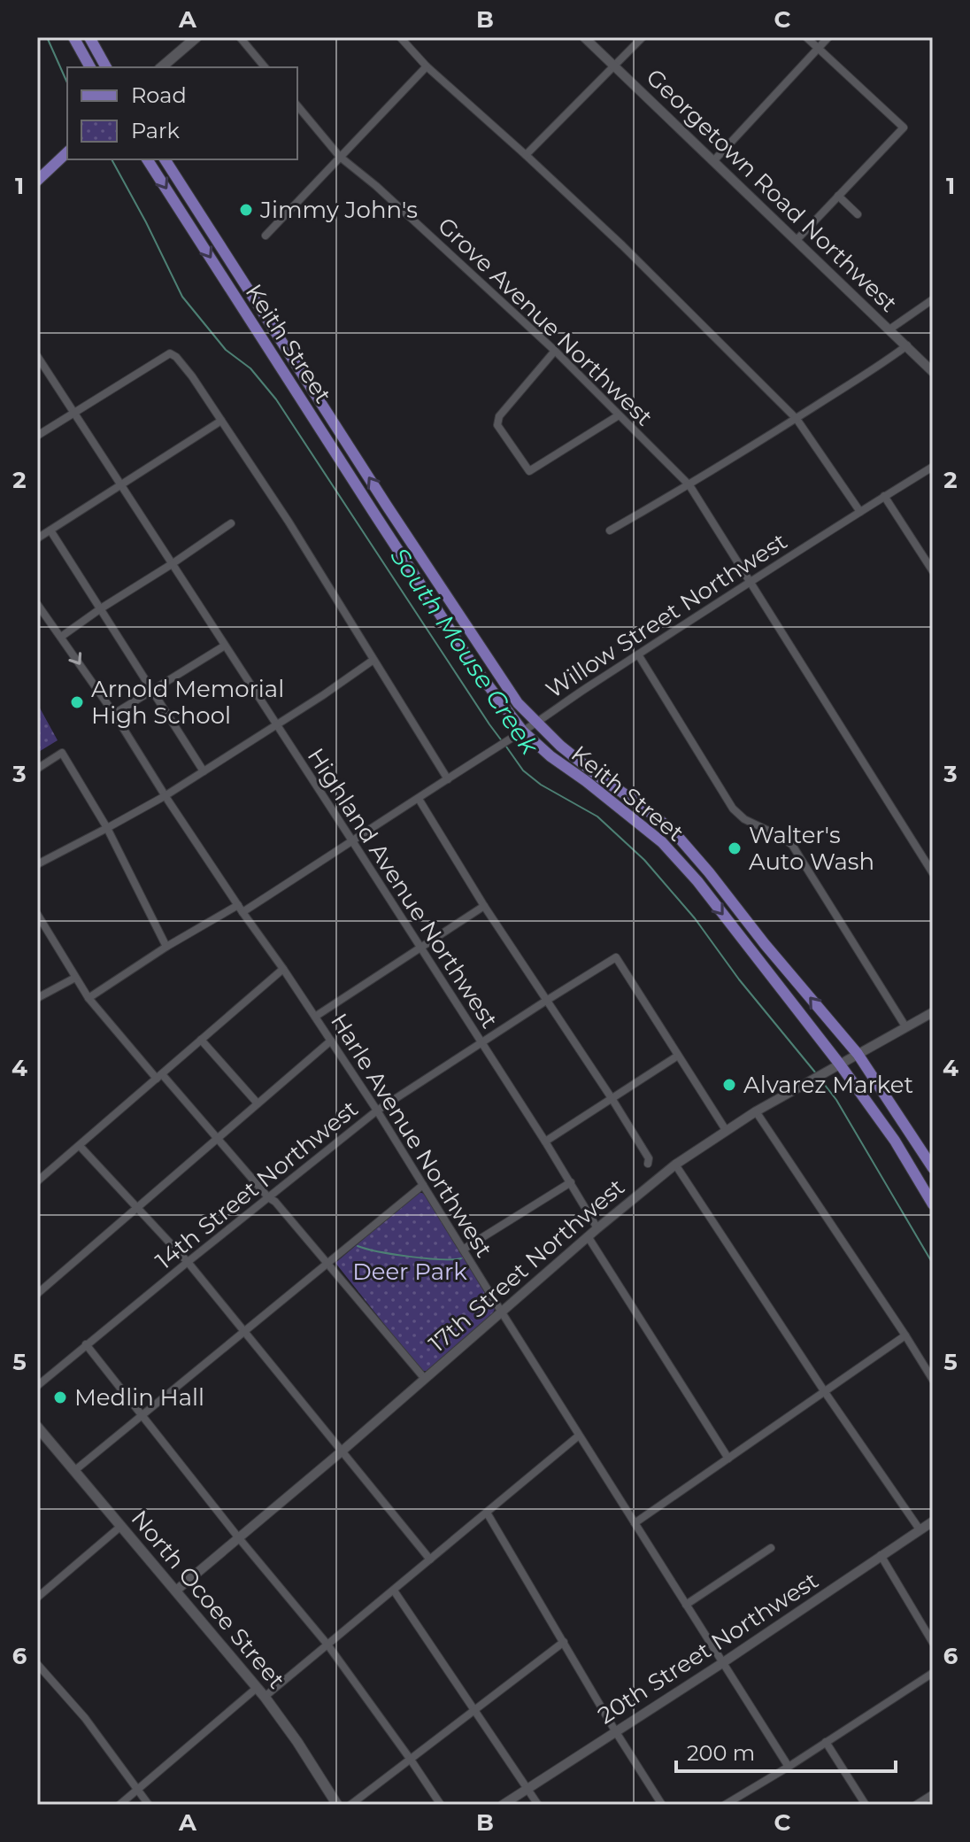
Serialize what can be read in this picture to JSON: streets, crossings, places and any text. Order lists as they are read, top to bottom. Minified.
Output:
{"streets":{"main road":["Keith Street","North Ocoee Street"],"street":["Georgetown Road Northwest","Grove Avenue Northwest","Willow Street Northwest","Highland Avenue Northwest","Harle Avenue Northwest","14th Street Northwest","17th Street Northwest","20th Street Northwest"]},"crossings":[["Grove Avenue Northwest","Willow Street Northwest"],["Keith Street","Willow Street Northwest"],["Keith Street","17th Street Northwest"],["Willow Street Northwest","Highland Avenue Northwest"],["Willow Street Northwest","Harle Avenue Northwest"],["Highland Avenue Northwest","14th Street Northwest"],["Highland Avenue Northwest","17th Street Northwest"],["Harle Avenue Northwest","14th Street Northwest"],["Harle Avenue Northwest","17th Street Northwest"],["Harle Avenue Northwest","20th Street Northwest"],["17th Street Northwest","North Ocoee Street"]],"water":["South Mouse Creek"],"parks":["Deer Park"],"places":["Jimmy John's","Arnold Memorial High School","Walter's Auto Wash","Alvarez Market","Medlin Hall"],"legend":["Road","Park"],"scale_bar":"200 m","grid":{"columns":["A","B","C"],"rows":["1","2","3","4","5","6"]}}
